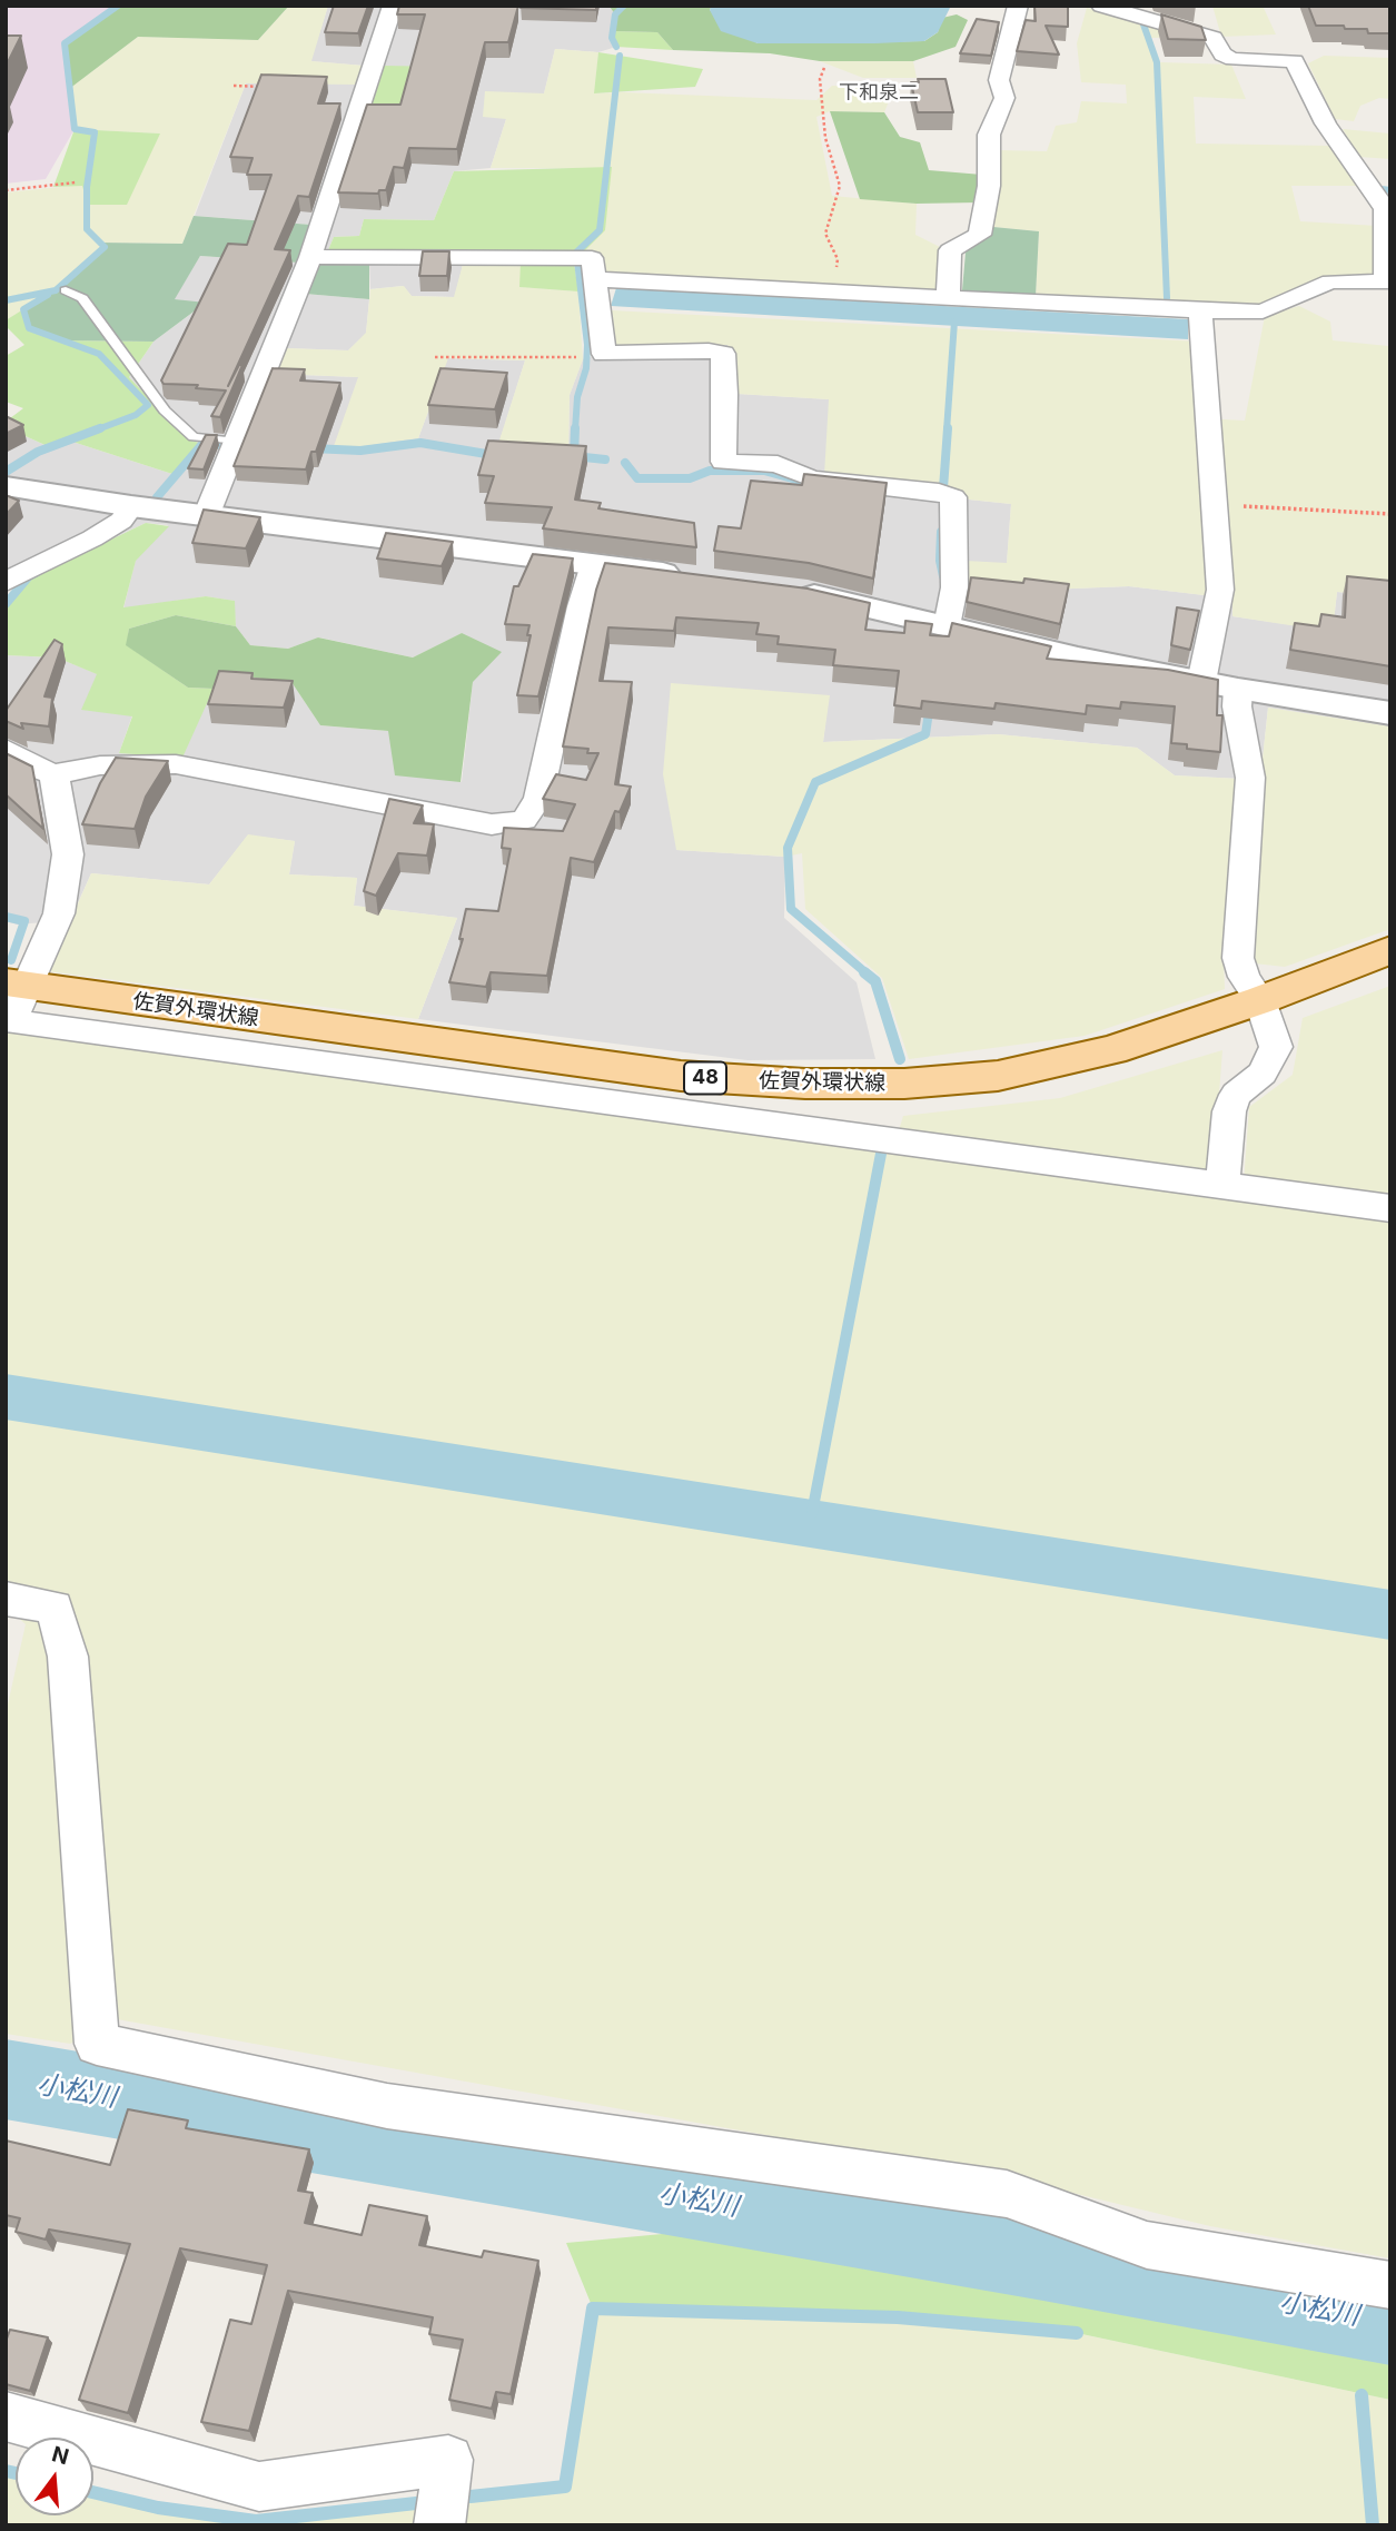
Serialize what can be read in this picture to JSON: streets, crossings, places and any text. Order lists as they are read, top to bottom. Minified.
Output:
{"streets":{"main road":["佐賀外環状線","48"]},"districts":["下和泉二"],"water":["小松川"],"north":"top"}
